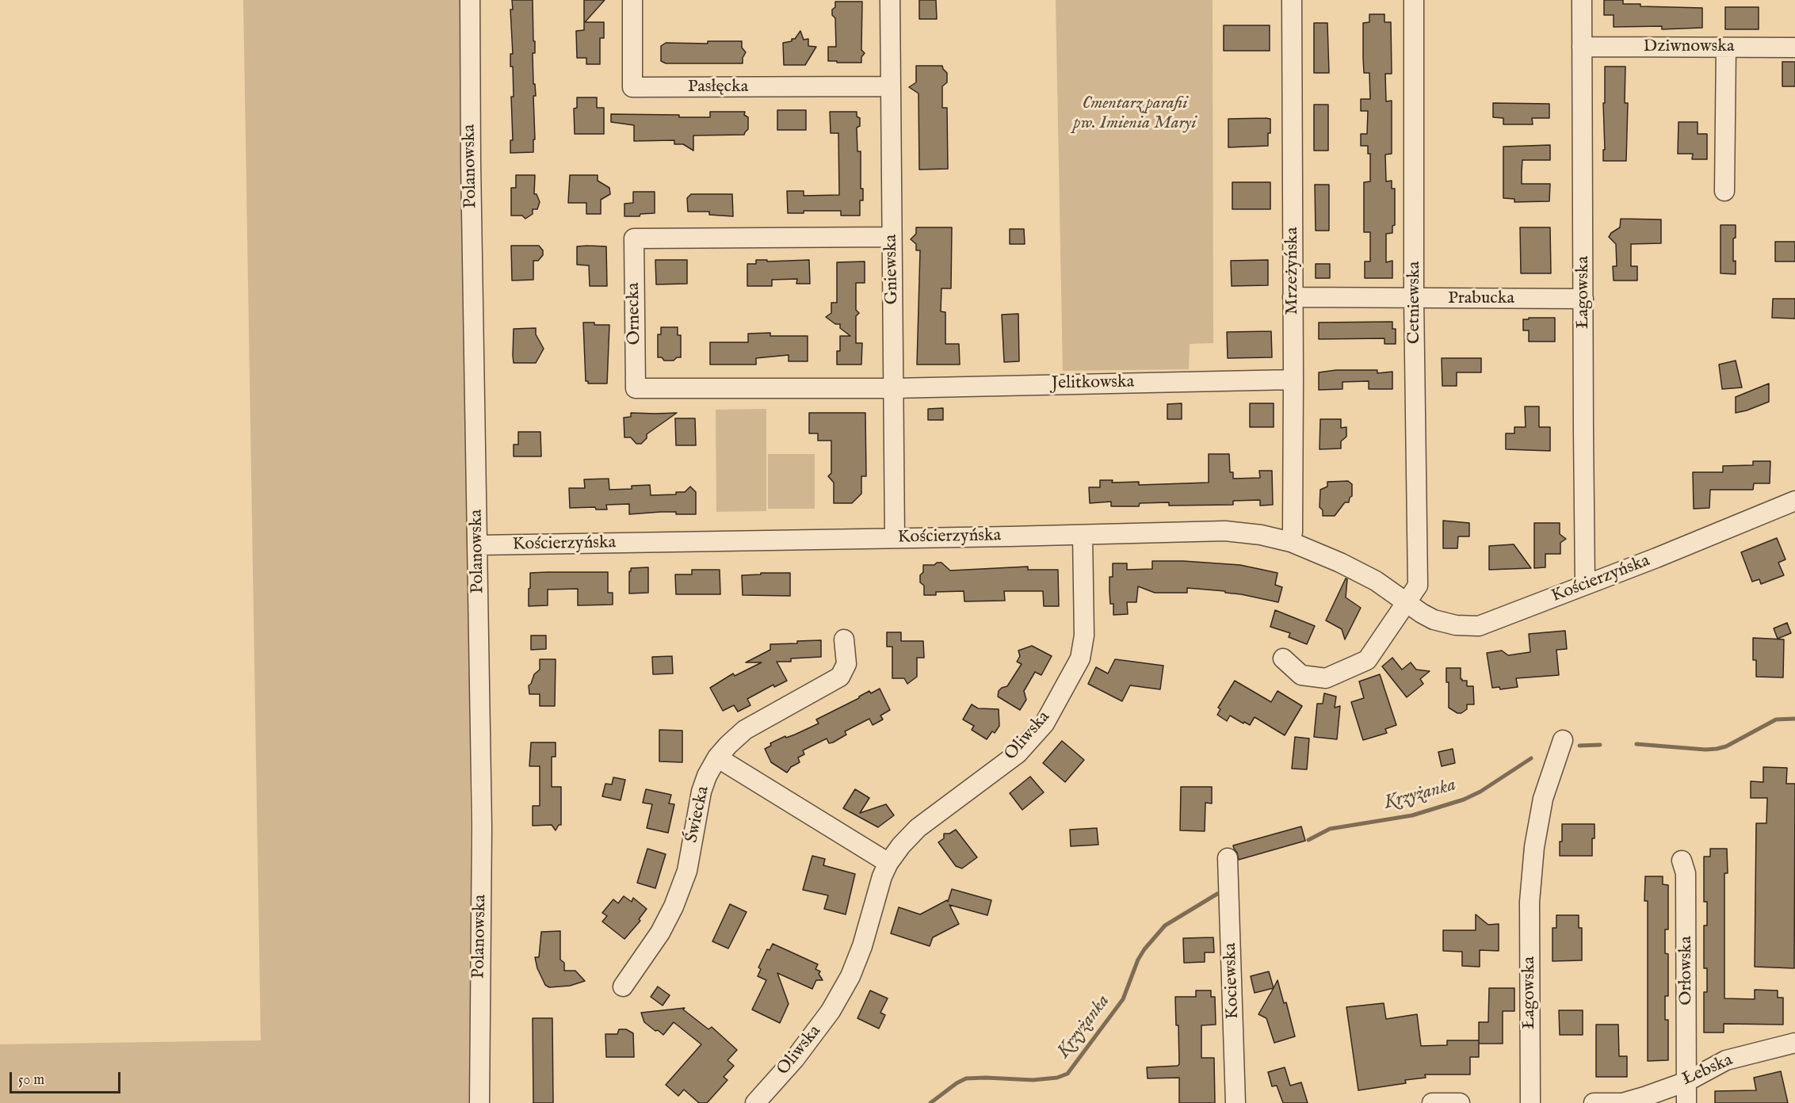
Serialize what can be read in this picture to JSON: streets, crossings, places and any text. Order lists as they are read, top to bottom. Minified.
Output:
{"streets":{"street":["Dziwnowska","Pasłęcka","Polanowska","Gniewska","Mrzeżyńska","Łagowska","Prabucka","Cetniewska","Ornecka","Jelitkowska","Kościerzyńska","Oliwska","Świecka","Orłowska","Kociewska","Łebska"]},"crossings":[["Dziwnowska","Łagowska"],["Pasłęcka","Gniewska"],["Polanowska","Kościerzyńska"],["Gniewska","Ornecka"],["Gniewska","Jelitkowska"],["Gniewska","Kościerzyńska"],["Mrzeżyńska","Prabucka"],["Mrzeżyńska","Jelitkowska"],["Mrzeżyńska","Kościerzyńska"],["Łagowska","Prabucka"],["Łagowska","Kościerzyńska"],["Prabucka","Cetniewska"],["Cetniewska","Kościerzyńska"],["Ornecka","Jelitkowska"],["Kościerzyńska","Oliwska"],["Orłowska","Łebska"]],"water":["Krzyżanka"],"parks":["Cmentarz parafii pw. Imienia Maryi"],"scale_bar":"50 m"}
